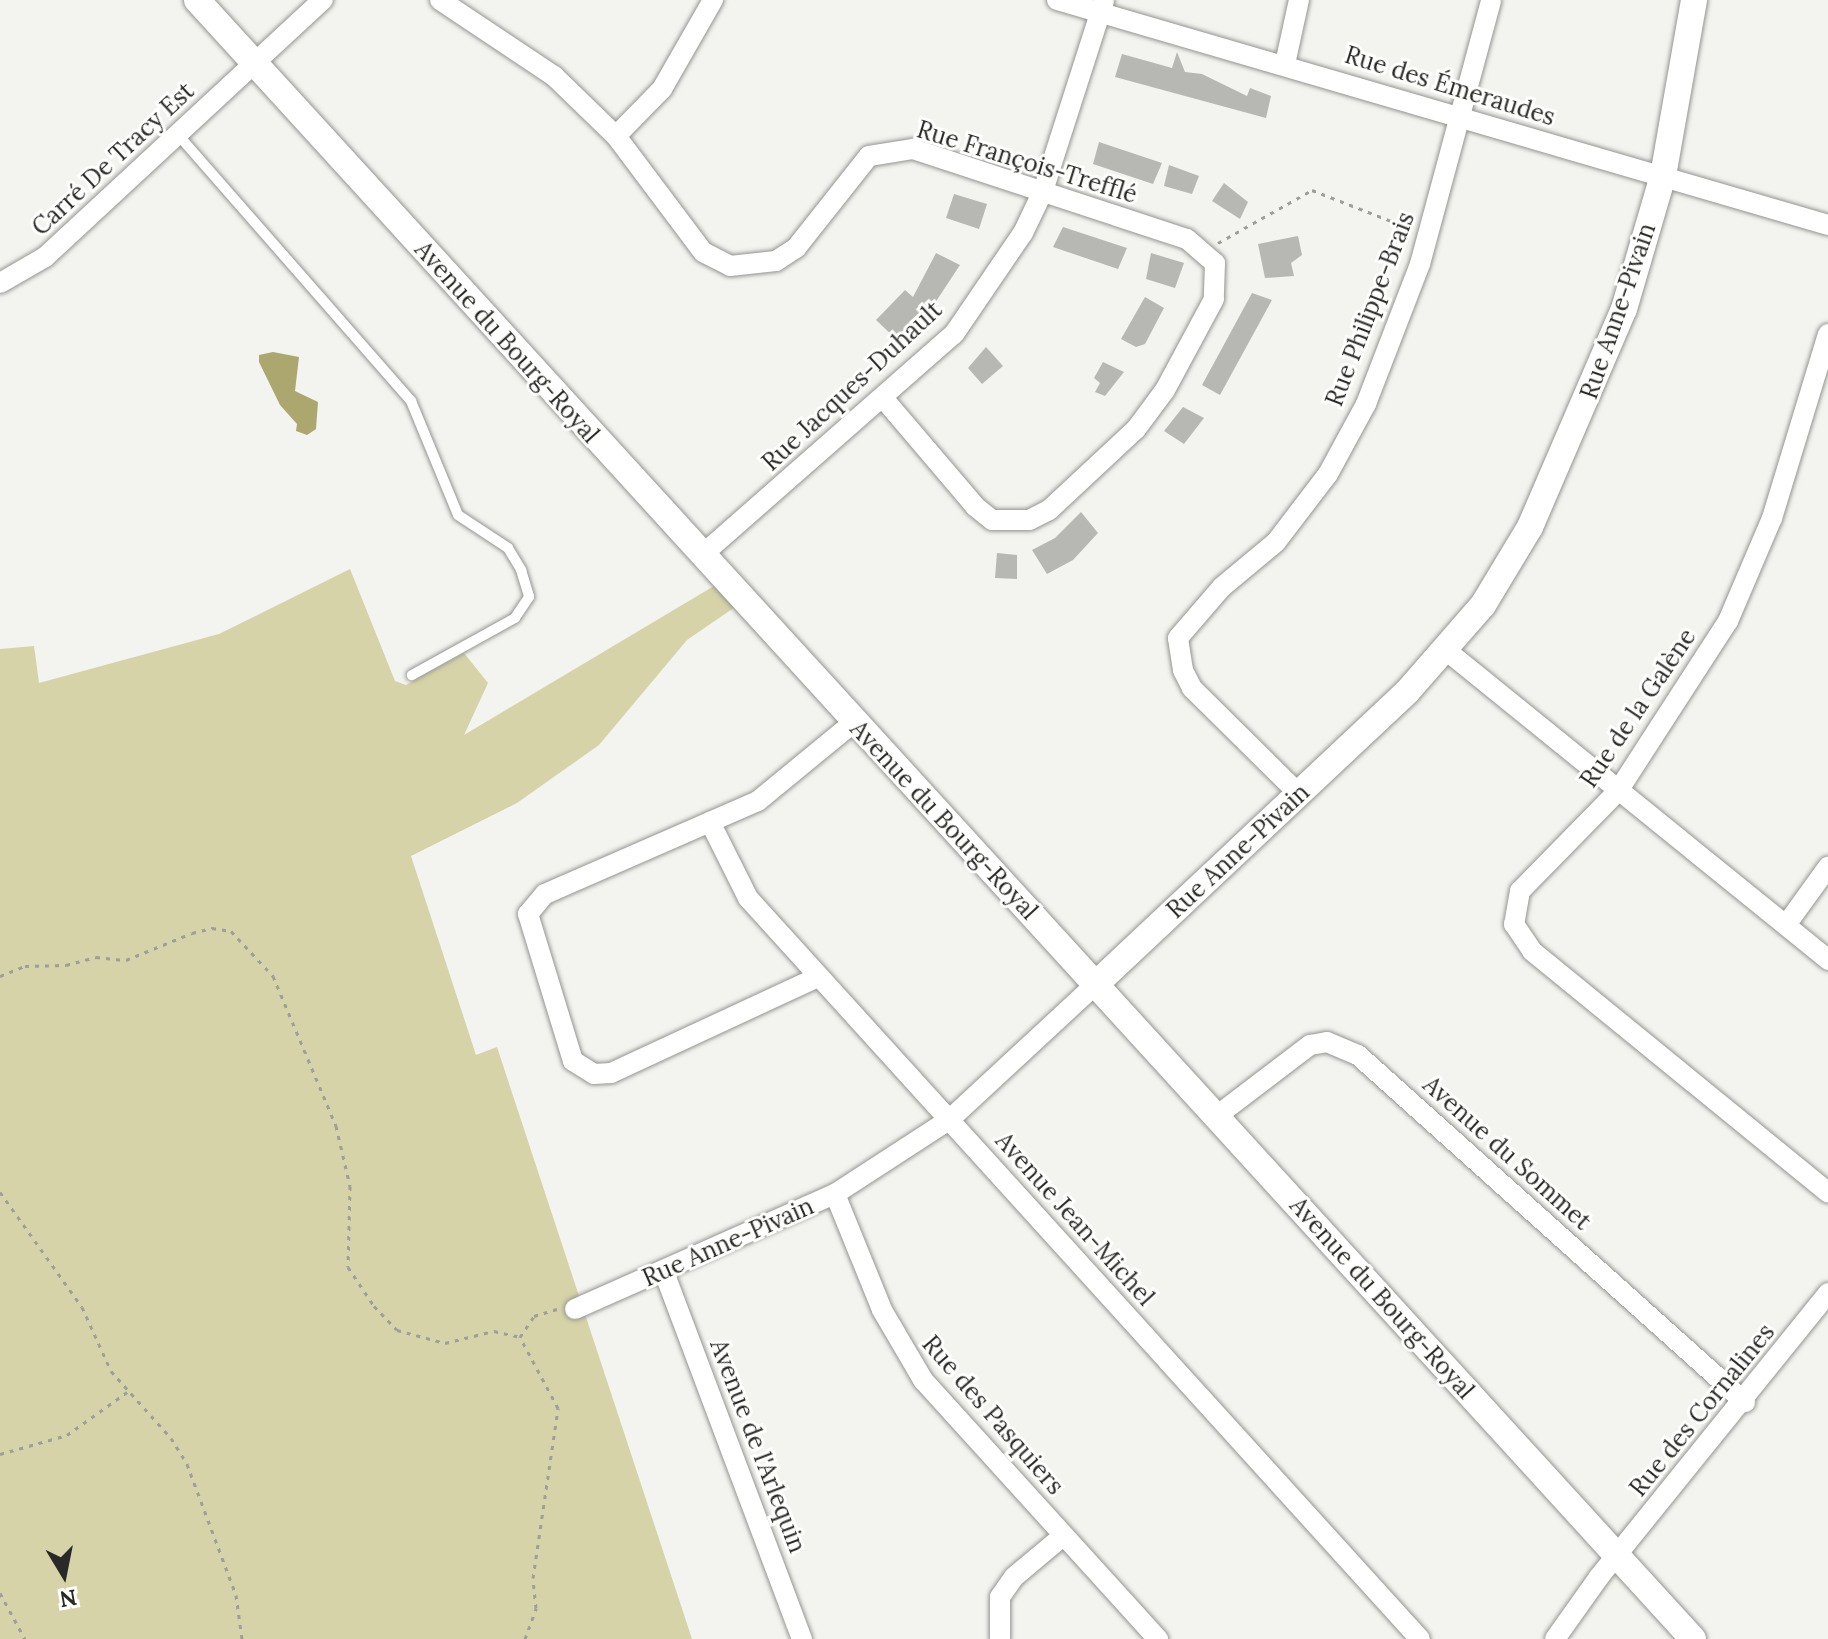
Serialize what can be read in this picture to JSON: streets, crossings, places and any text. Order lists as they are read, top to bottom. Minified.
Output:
{"streets":{"street":["Rue des Émeraudes","Carré De Tracy Est","Rue François-Trefflé","Rue Philippe-Brais","Rue Anne-Pivain","Avenue du Bourg-Royal","Rue Jacques-Duhault","Rue de la Galène","Avenue du Sommet","Avenue Jean-Michel","Rue des Cornalines","Rue des Pasquiers","Avenue de l'Arlequin"]},"crossings":[["Rue des Émeraudes","Rue Philippe-Brais"],["Rue des Émeraudes","Rue Anne-Pivain"],["Rue des Émeraudes","Rue Jacques-Duhault"],["Carré De Tracy Est","Avenue du Bourg-Royal"],["Rue François-Trefflé","Rue Jacques-Duhault"],["Rue Philippe-Brais","Rue Anne-Pivain"],["Rue Anne-Pivain","Avenue du Bourg-Royal"],["Rue Anne-Pivain","Avenue Jean-Michel"],["Rue Anne-Pivain","Rue des Pasquiers"],["Rue Anne-Pivain","Avenue de l'Arlequin"],["Avenue du Bourg-Royal","Rue Jacques-Duhault"],["Avenue du Bourg-Royal","Avenue du Sommet"],["Avenue du Bourg-Royal","Rue des Cornalines"],["Avenue du Sommet","Rue des Cornalines"]],"north":"bottom"}
